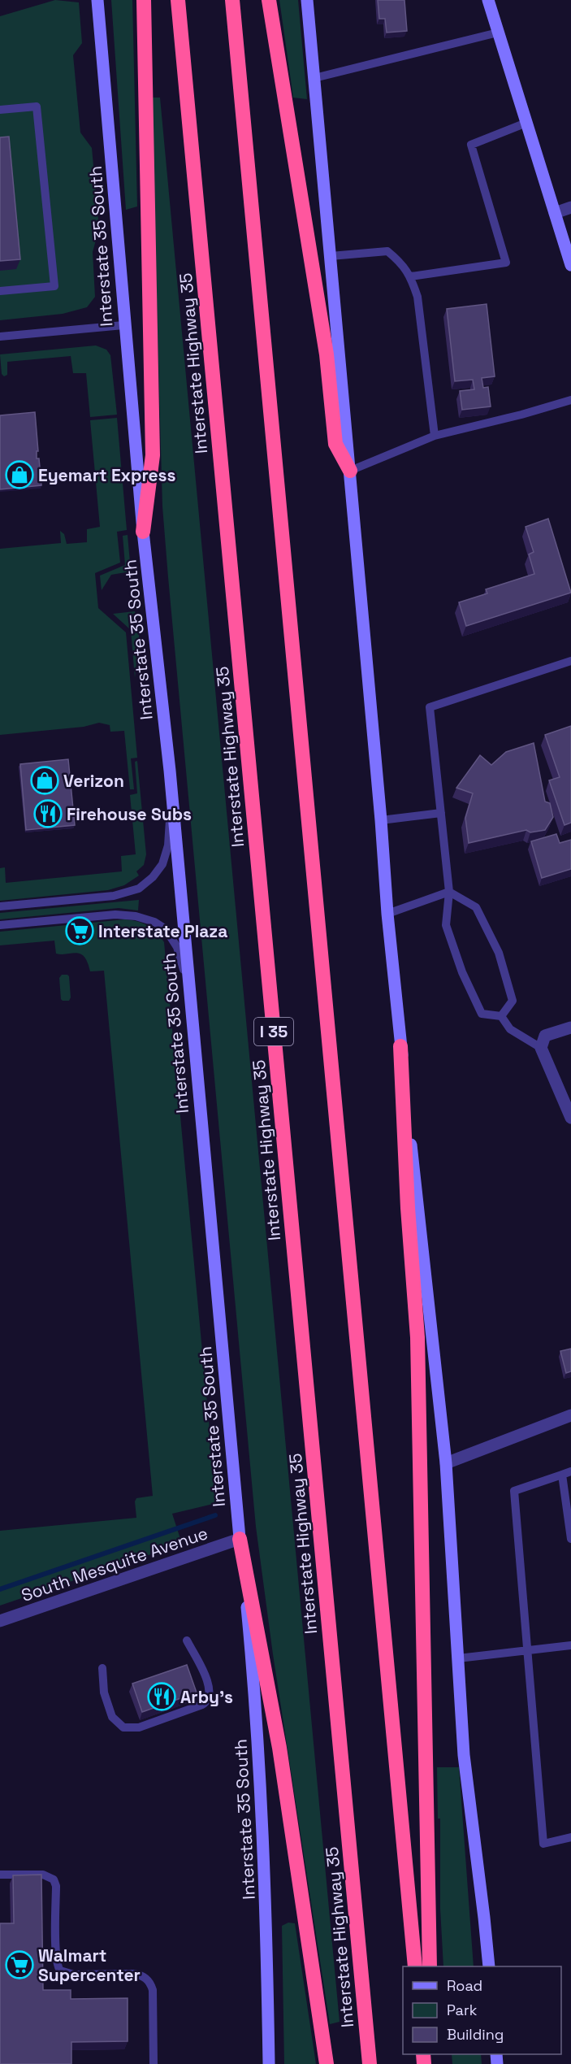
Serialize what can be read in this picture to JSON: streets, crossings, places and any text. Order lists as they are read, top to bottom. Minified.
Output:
{"streets":{"highway":["Interstate Highway 35","I 35"],"main road":["Interstate 35 South"],"street":["South Mesquite Avenue"]},"crossings":[["Interstate 35 South","South Mesquite Avenue"]],"places":{"shop":["Eyemart Express","Verizon"],"restaurant":["Firehouse Subs","Arby's"],"supermarket":["Interstate Plaza","Walmart Supercenter"]},"legend":["Road","Park","Building"]}
